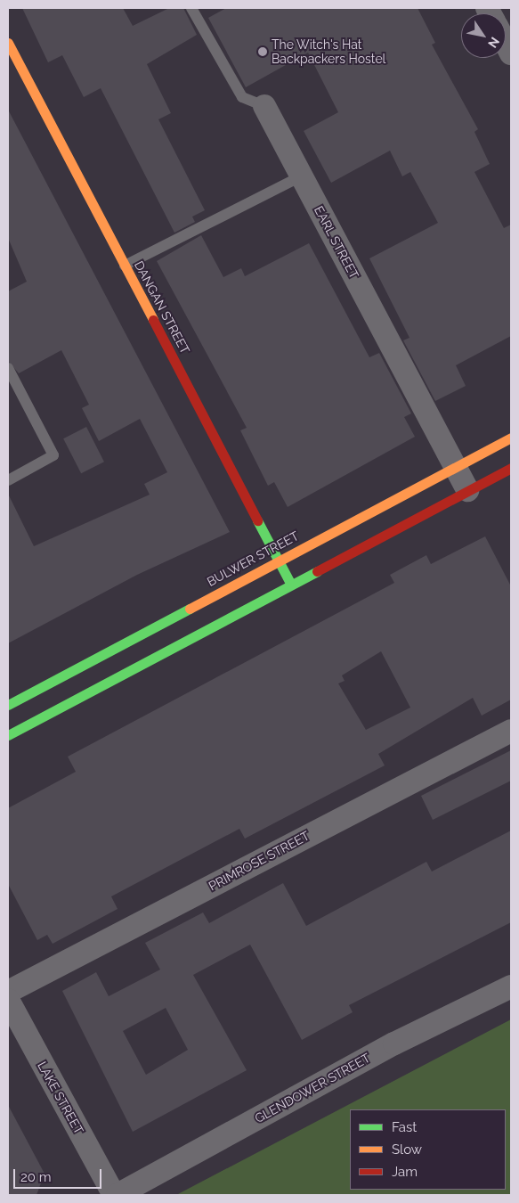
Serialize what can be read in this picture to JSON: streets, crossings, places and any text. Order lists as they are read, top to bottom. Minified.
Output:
{"streets":{"main road":["DANGAN STREET","BULWER STREET"],"street":["EARL STREET","PRIMROSE STREET","GLENDOWER STREET","LAKE STREET"]},"crossings":[["EARL STREET","BULWER STREET"],["DANGAN STREET","BULWER STREET"],["GLENDOWER STREET","LAKE STREET"]],"places":["The Witch's Hat Backpackers Hostel"],"legend":["Fast","Slow","Jam"],"scale_bar":"20 m","north":"bottom right"}
